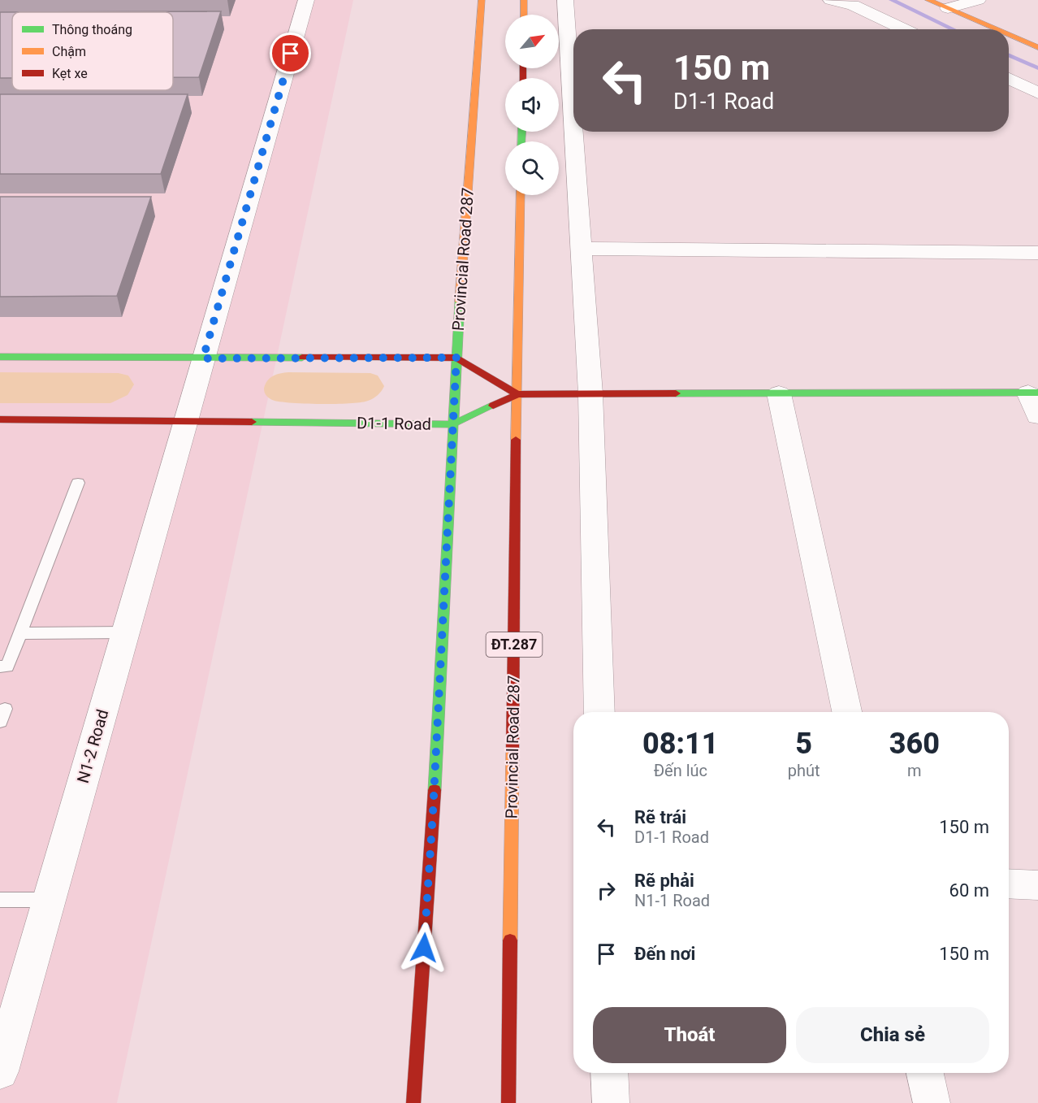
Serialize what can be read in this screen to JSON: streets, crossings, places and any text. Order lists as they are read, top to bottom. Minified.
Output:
{"streets":{"main road":["Provincial Road 287","D1-1 Road","ĐT.287"],"street":["N1-2 Road"]},"crossings":[["Provincial Road 287","D1-1 Road"],["D1-1 Road","N1-2 Road"]],"legend":["Thông thoáng","Chậm","Kẹt xe"],"north":"top right","page":{"turn":["150 m","D1-1 Road"],"eta":["08:11","Đến lúc","5","phút","360","m"],"list":[{"name":"Rẽ trái","note":"D1-1 Road","value":"150 m"},{"name":"Rẽ phải","note":"N1-1 Road","value":"60 m"},{"name":"Đến nơi","value":"150 m"}],"buttons":["Thoát","Chia sẻ"]}}
